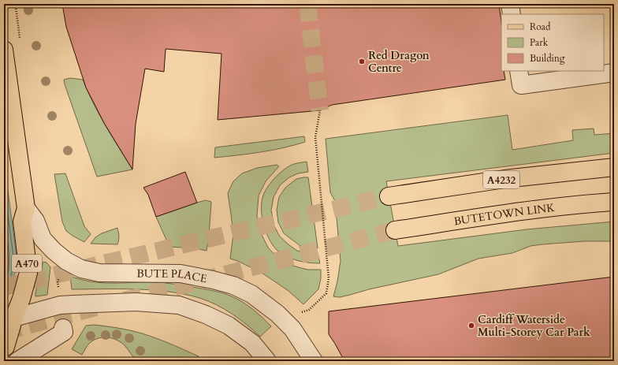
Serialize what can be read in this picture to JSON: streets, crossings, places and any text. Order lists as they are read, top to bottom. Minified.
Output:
{"streets":{"main road":["A4232","BUTETOWN LINK","A470"],"street":["BUTE PLACE"]},"crossings":[["A470","BUTE PLACE"]],"places":["Red Dragon Centre","Cardiff Waterside Multi-Storey Car Park"],"legend":["Road","Park","Building"]}
